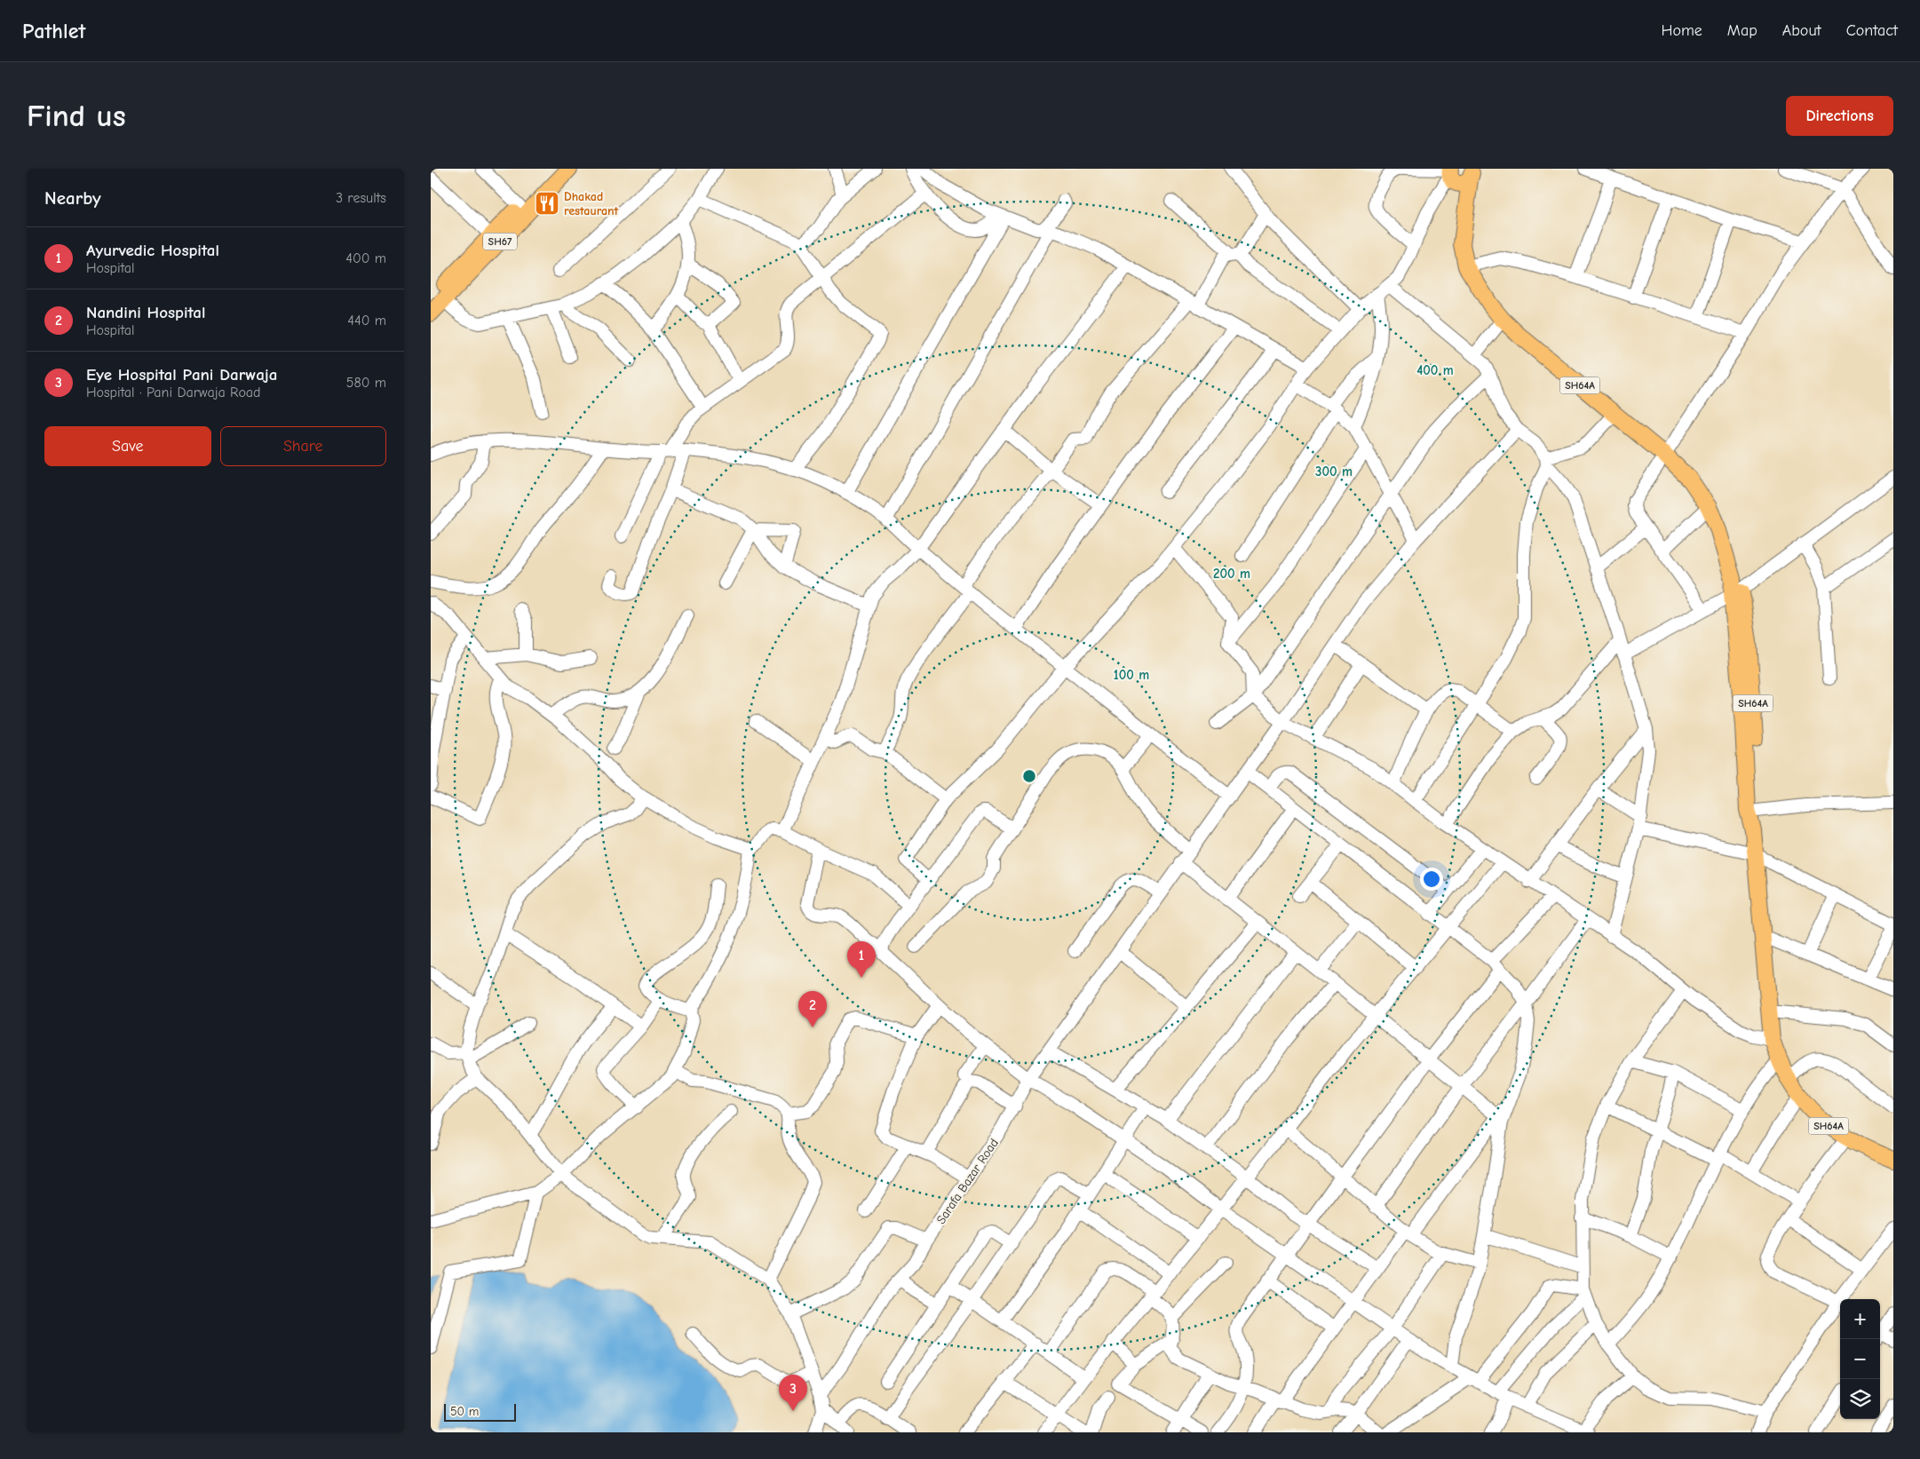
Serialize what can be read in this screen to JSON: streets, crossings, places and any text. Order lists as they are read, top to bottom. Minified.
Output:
{"streets":{"main road":["SH67","SH64A"],"street":["Sarafa Bazar Road"]},"places":{"restaurant":["Dhakad restaurant"]},"scale_bar":"50 m","page":{"header":"Pathlet","nav":["Home","Map","About","Contact"],"buttons":["Directions",["Save","Share"]],"title":"Find us","heading":["Nearby","3 results"],"list":[{"mark":"1","name":"Ayurvedic Hospital","note":"Hospital","value":"400 m"},{"mark":"2","name":"Nandini Hospital","note":"Hospital","value":"440 m"},{"mark":"3","name":"Eye Hospital Pani Darwaja","note":"Hospital · Pani Darwaja Road","value":"580 m"}],"pins":["1","2","3"],"map_buttons":["+","−"],"scale":"50 m"},"rings":["400 m","300 m","200 m","100 m"]}
